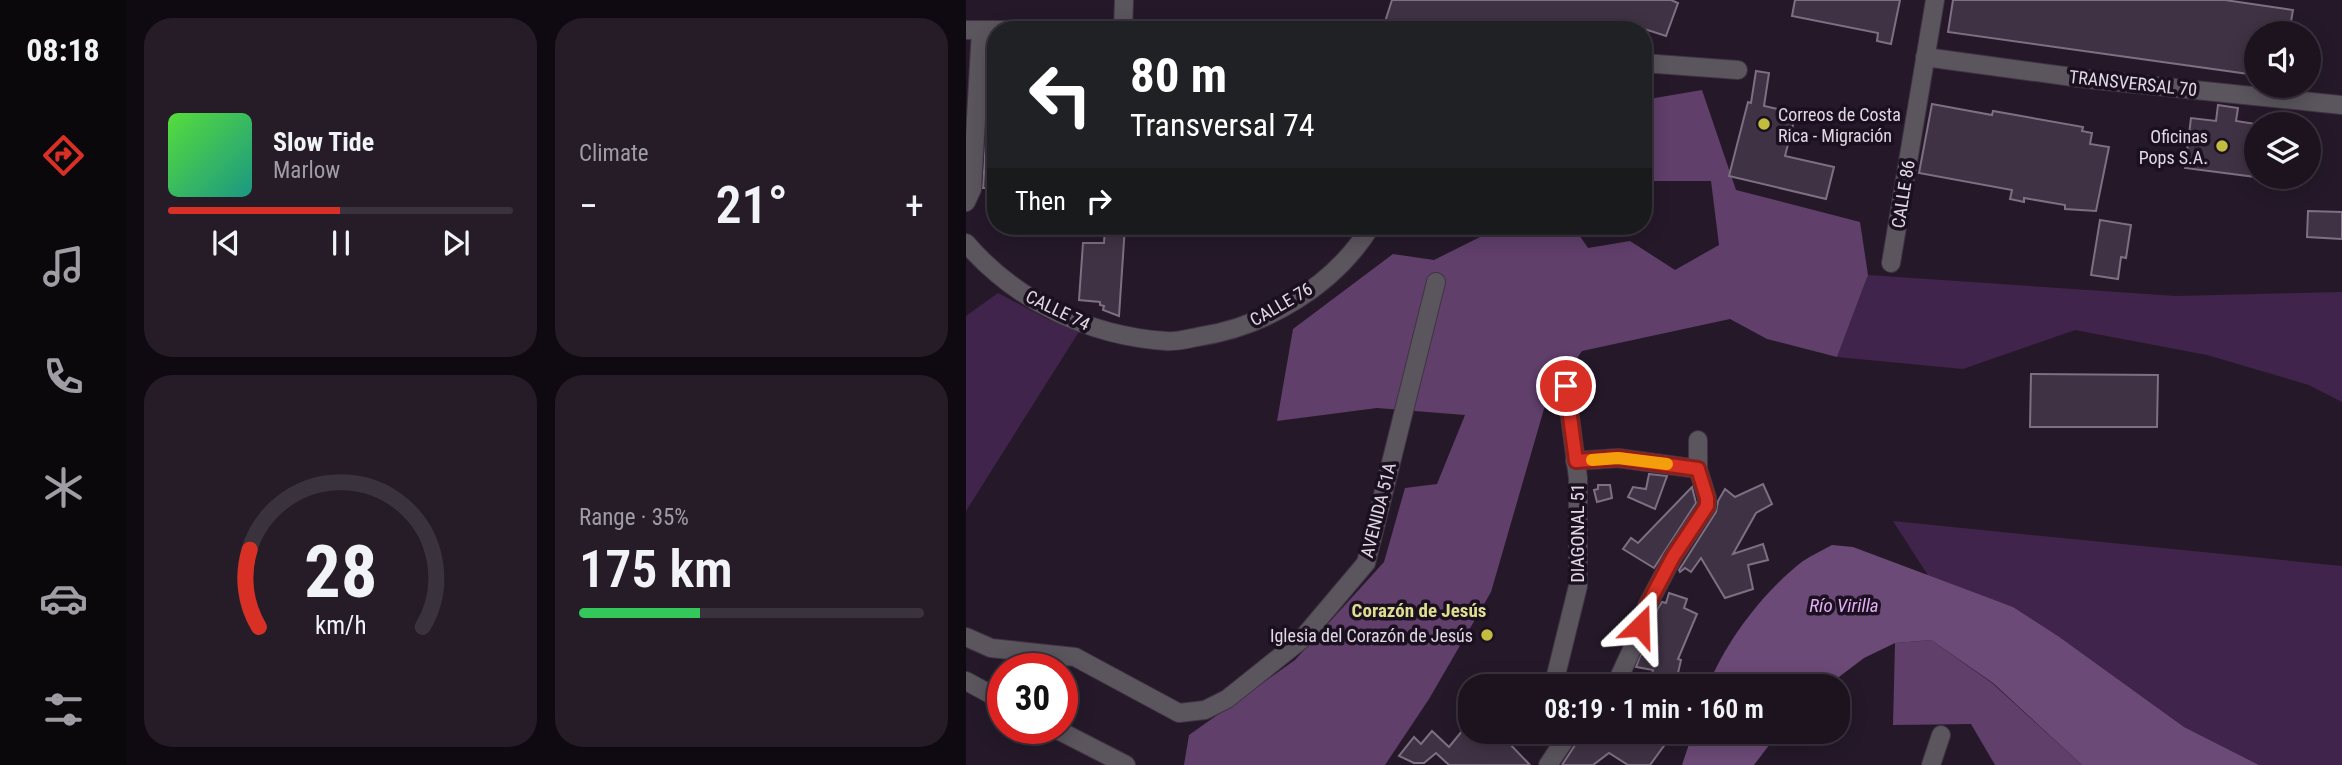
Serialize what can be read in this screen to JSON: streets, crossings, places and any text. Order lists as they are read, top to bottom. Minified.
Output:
{"streets":{"street":["TRANSVERSAL 70","CALLE 86","CALLE 76","CALLE 74","AVENIDA 51A","DIAGONAL 51"]},"crossings":[["TRANSVERSAL 70","CALLE 86"],["CALLE 76","CALLE 74"]],"districts":["Corazón de Jesús"],"water":["Río Virilla"],"places":["Correos de Costa Rica - Migración","Oficinas Pops S.A.","Iglesia del Corazón de Jesús"],"page":{"tabs":"08:18","tile":["Climate",["Range · 35%","175 km"]],"turn":["80 m","Transversal 74"],"song":["Slow Tide","Marlow"],"then":"Then","heat":["−","21°","+"],"limit":"30","trip":"08:19 · 1 min · 160 m","gauge":["28","km/h"]}}
